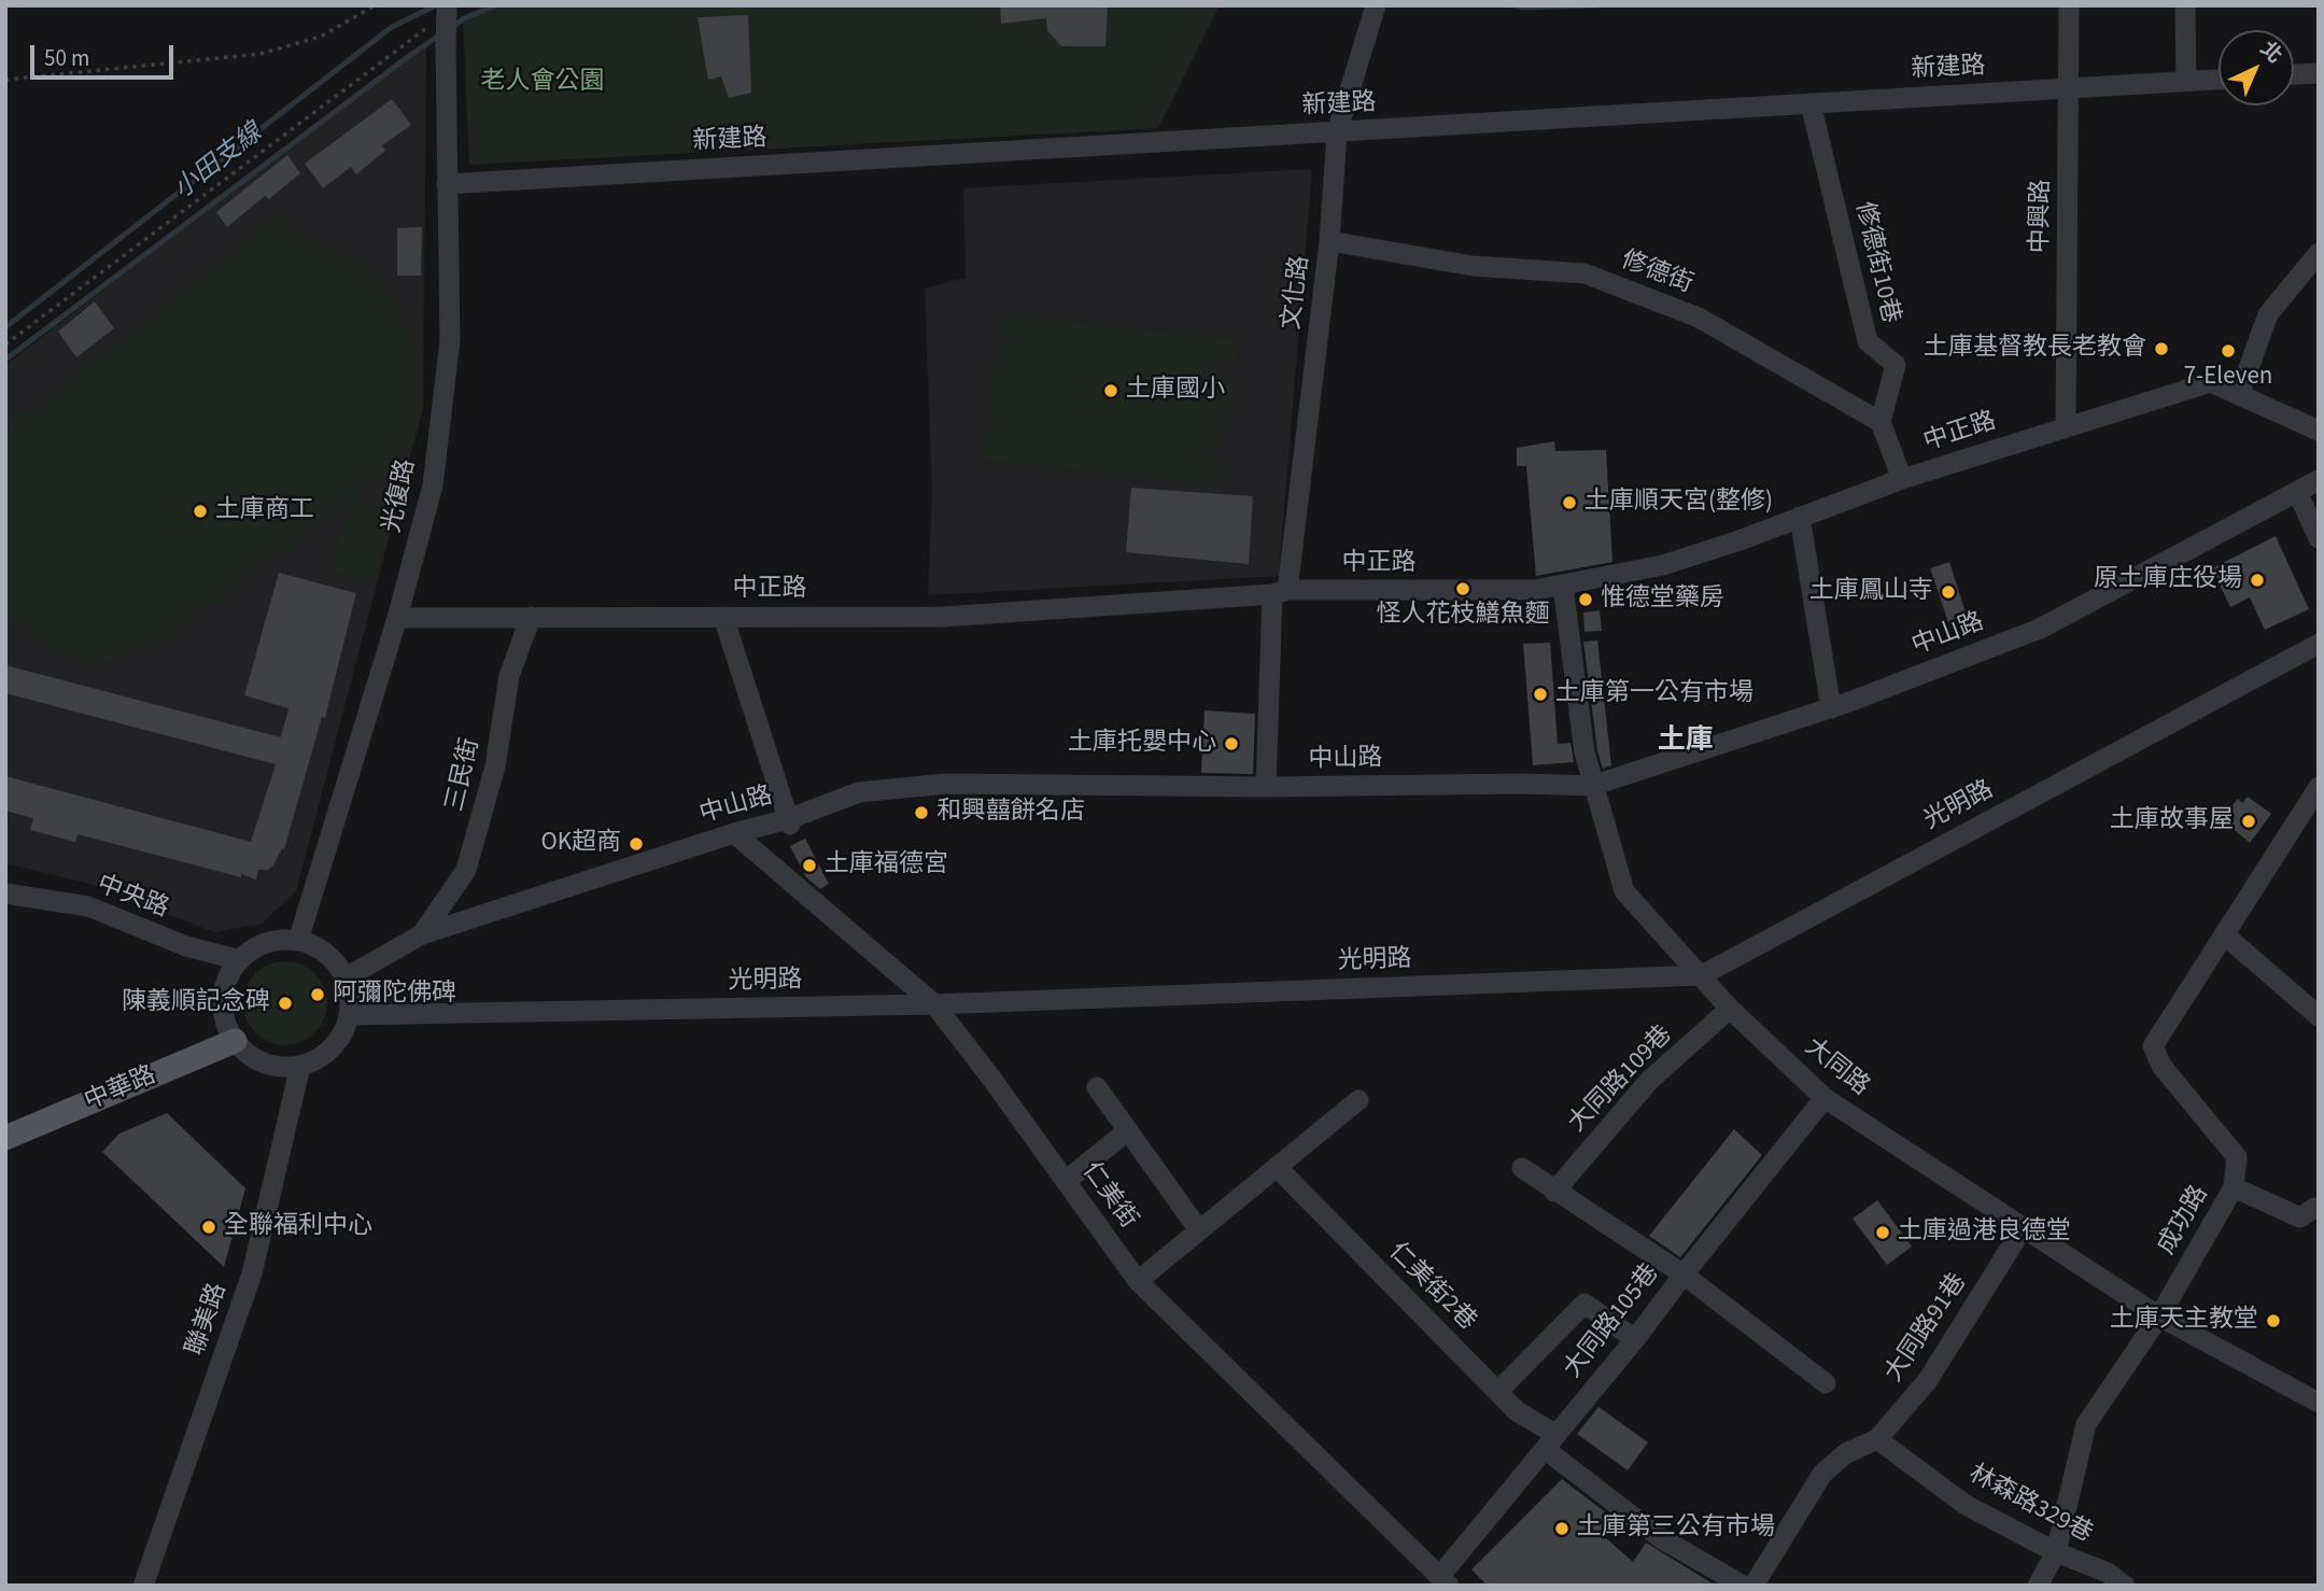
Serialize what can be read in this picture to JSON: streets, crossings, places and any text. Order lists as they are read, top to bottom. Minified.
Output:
{"streets":{"main road":["中華路"],"street":["新建路","中興路","修德街10巷","修德街","文化路","中正路","光復路","中山路","三民街","光明路","中央路","大同路","大同路109巷","仁美街","成功路","仁美街2巷","聯美路","大同路105巷","大同路91巷","林森路329巷"]},"crossings":[["新建路","中興路"],["新建路","修德街10巷"],["新建路","文化路"],["新建路","光復路"],["中興路","中正路"],["修德街10巷","修德街"],["修德街","文化路"],["文化路","中正路"],["文化路","中山路"],["中正路","光復路"],["中正路","三民街"],["中正路","大同路"],["光復路","中山路"],["光復路","光明路"],["光復路","中央路"],["光復路","中華路"],["光復路","聯美路"],["中山路","三民街"],["中山路","光明路"],["中山路","中央路"],["中山路","大同路"],["中山路","中華路"],["中山路","仁美街"],["中山路","聯美路"],["光明路","中央路"],["光明路","大同路"],["光明路","中華路"],["光明路","仁美街"],["光明路","聯美路"],["中央路","中華路"],["中央路","聯美路"],["大同路","大同路109巷"],["大同路","成功路"],["大同路","大同路105巷"],["大同路","大同路91巷"],["中華路","聯美路"],["仁美街","大同路105巷"],["成功路","林森路329巷"],["仁美街2巷","大同路105巷"],["大同路91巷","林森路329巷"]],"districts":["土庫"],"water":["小田支線"],"parks":["老人會公園"],"places":["土庫基督教長老教會","7-Eleven","土庫國小","土庫順天宮(整修)","土庫商工","原土庫庄役場","怪人花枝鱔魚麵","土庫鳳山寺","惟德堂藥房","土庫第一公有市場","土庫托嬰中心","和興囍餅名店","土庫故事屋","OK超商","土庫福德宮","阿彌陀佛碑","陳義順記念碑","全聯福利中心","土庫過港良德堂","土庫天主教堂","土庫第三公有市場"],"scale_bar":"50 m","north":"top right"}
